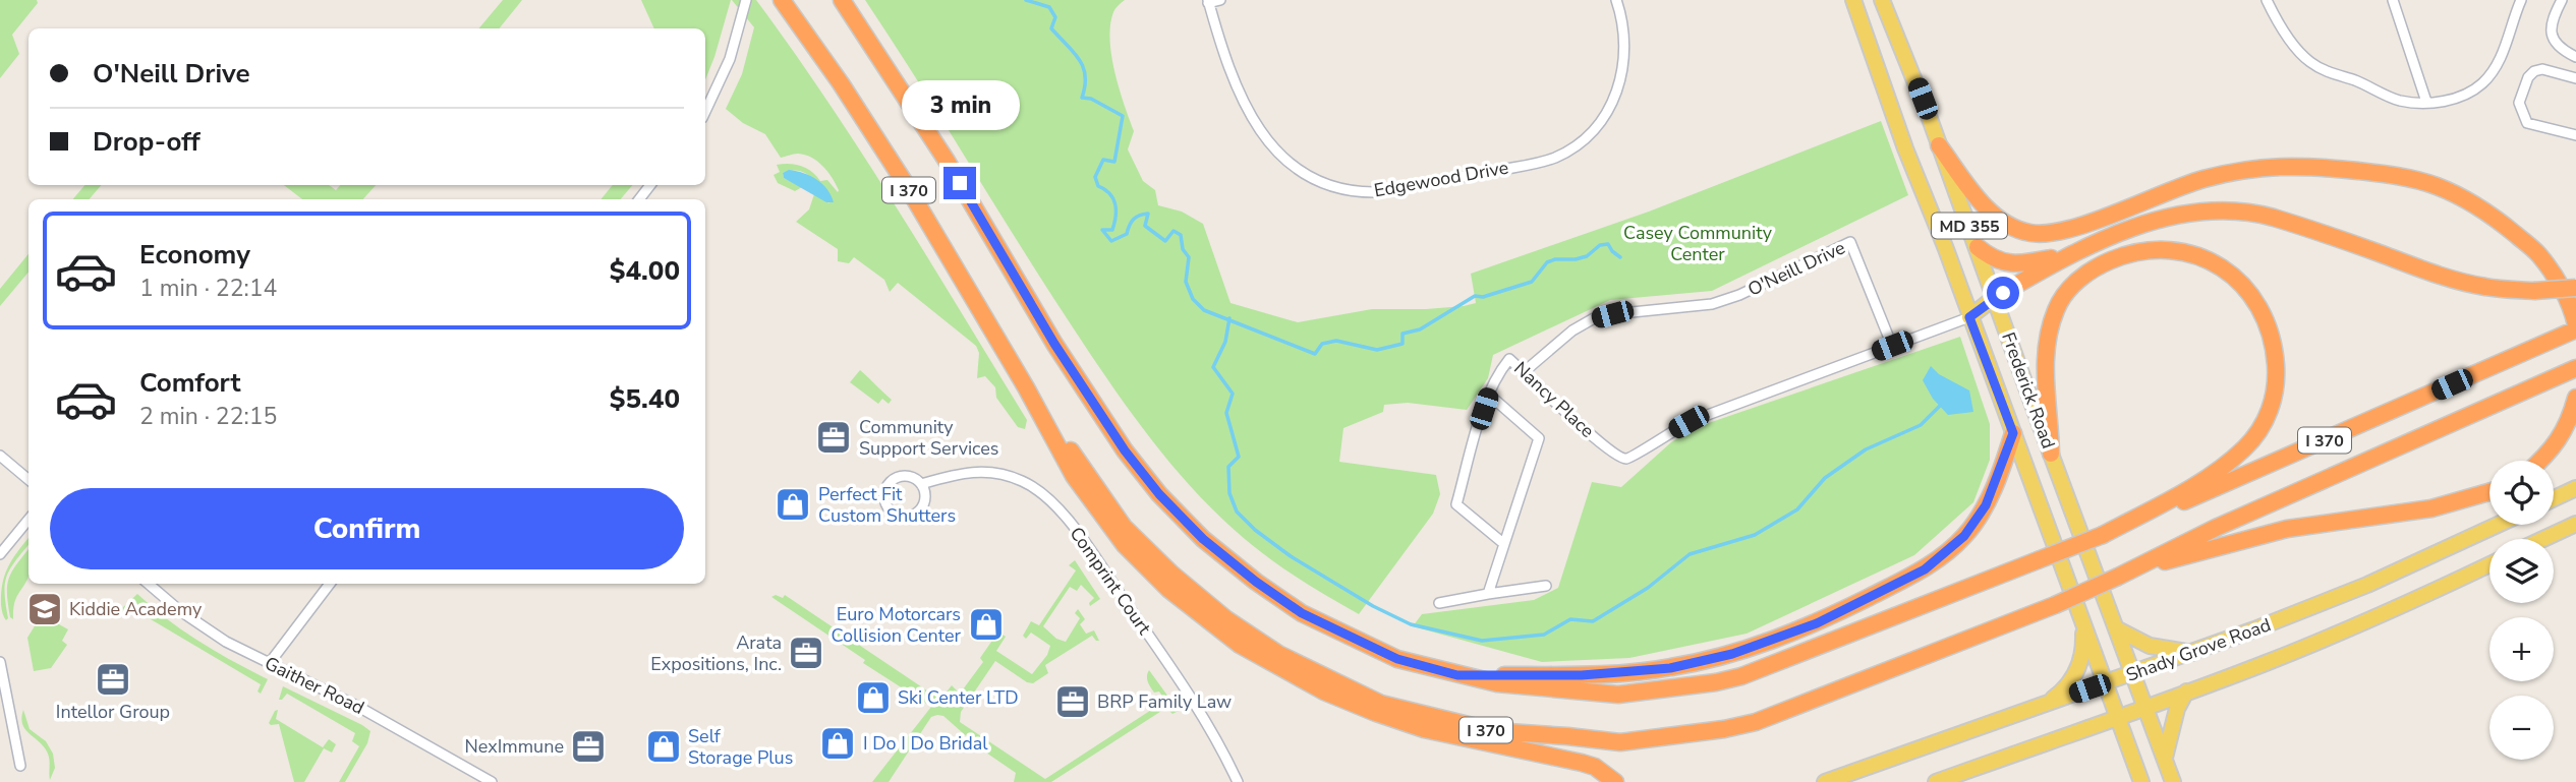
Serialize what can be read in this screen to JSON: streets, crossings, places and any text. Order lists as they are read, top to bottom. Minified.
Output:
{"streets":{"highway":["I 370"],"main road":["MD 355","Frederick Road","Shady Grove Road"],"street":["Edgewood Drive","O'Neill Drive","Nancy Place","Comprint Court","Gaither Road"]},"crossings":[["O'Neill Drive","Nancy Place"],["Frederick Road","Shady Grove Road"]],"parks":["Casey Community Center"],"places":{"office":["Community Support Services","Arata Expositions, Inc.","Intellor Group","BRP Family Law","NexImmune"],"shop":["Perfect Fit Custom Shutters","Euro Motorcars Collision Center","Ski Center LTD","I Do I Do Bridal","Self Storage Plus"],"school or university":["Kiddie Academy"]},"page":{"banner":["O'Neill Drive","Drop-off"],"bubble":"3 min","list":[{"name":"Economy","note":"1 min · 22:14","value":"$4.00"},{"name":"Comfort","note":"2 min · 22:15","value":"$5.40"}],"map_buttons":["+","−"],"buttons":"Confirm"}}
